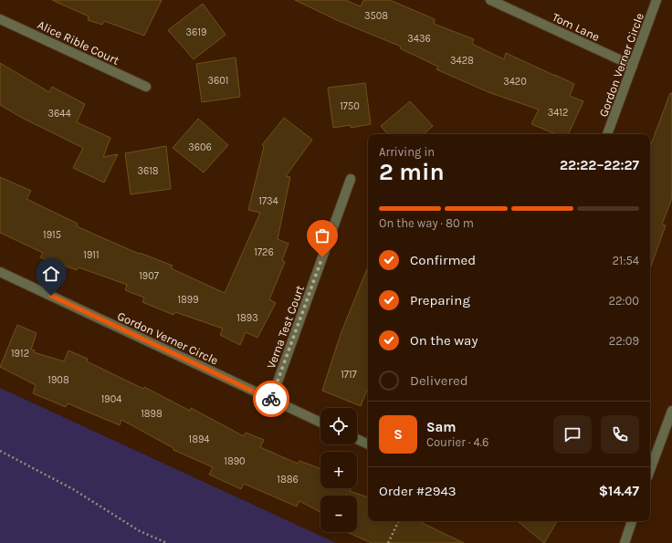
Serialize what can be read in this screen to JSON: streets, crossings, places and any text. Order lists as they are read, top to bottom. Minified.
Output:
{"streets":{"street":["Tom Lane","Alice Rible Court","Gordon Verner Circle","Verna Test Court"]},"crossings":[["Tom Lane","Gordon Verner Circle"],["Gordon Verner Circle","Verna Test Court"]],"house_numbers":["3508","3619","3436","3428","3601","3420","1750","3412","3644","3606","3618","1734","1915","1726","1911","1907","1899","1893","1912","1717","1908","1904","1898","1894","1890","1886"],"page":{"heading":["2 min","Arriving in","22:22–22:27"],"panel":["Sam","Courier · 4.6","Order #2943","$14.47"],"bar":"On the way · 80 m","list":[["Confirmed","21:54"],["Preparing","22:00"],["On the way","22:09"],"Delivered"],"map_buttons":["+","−"],"round":"S"}}
